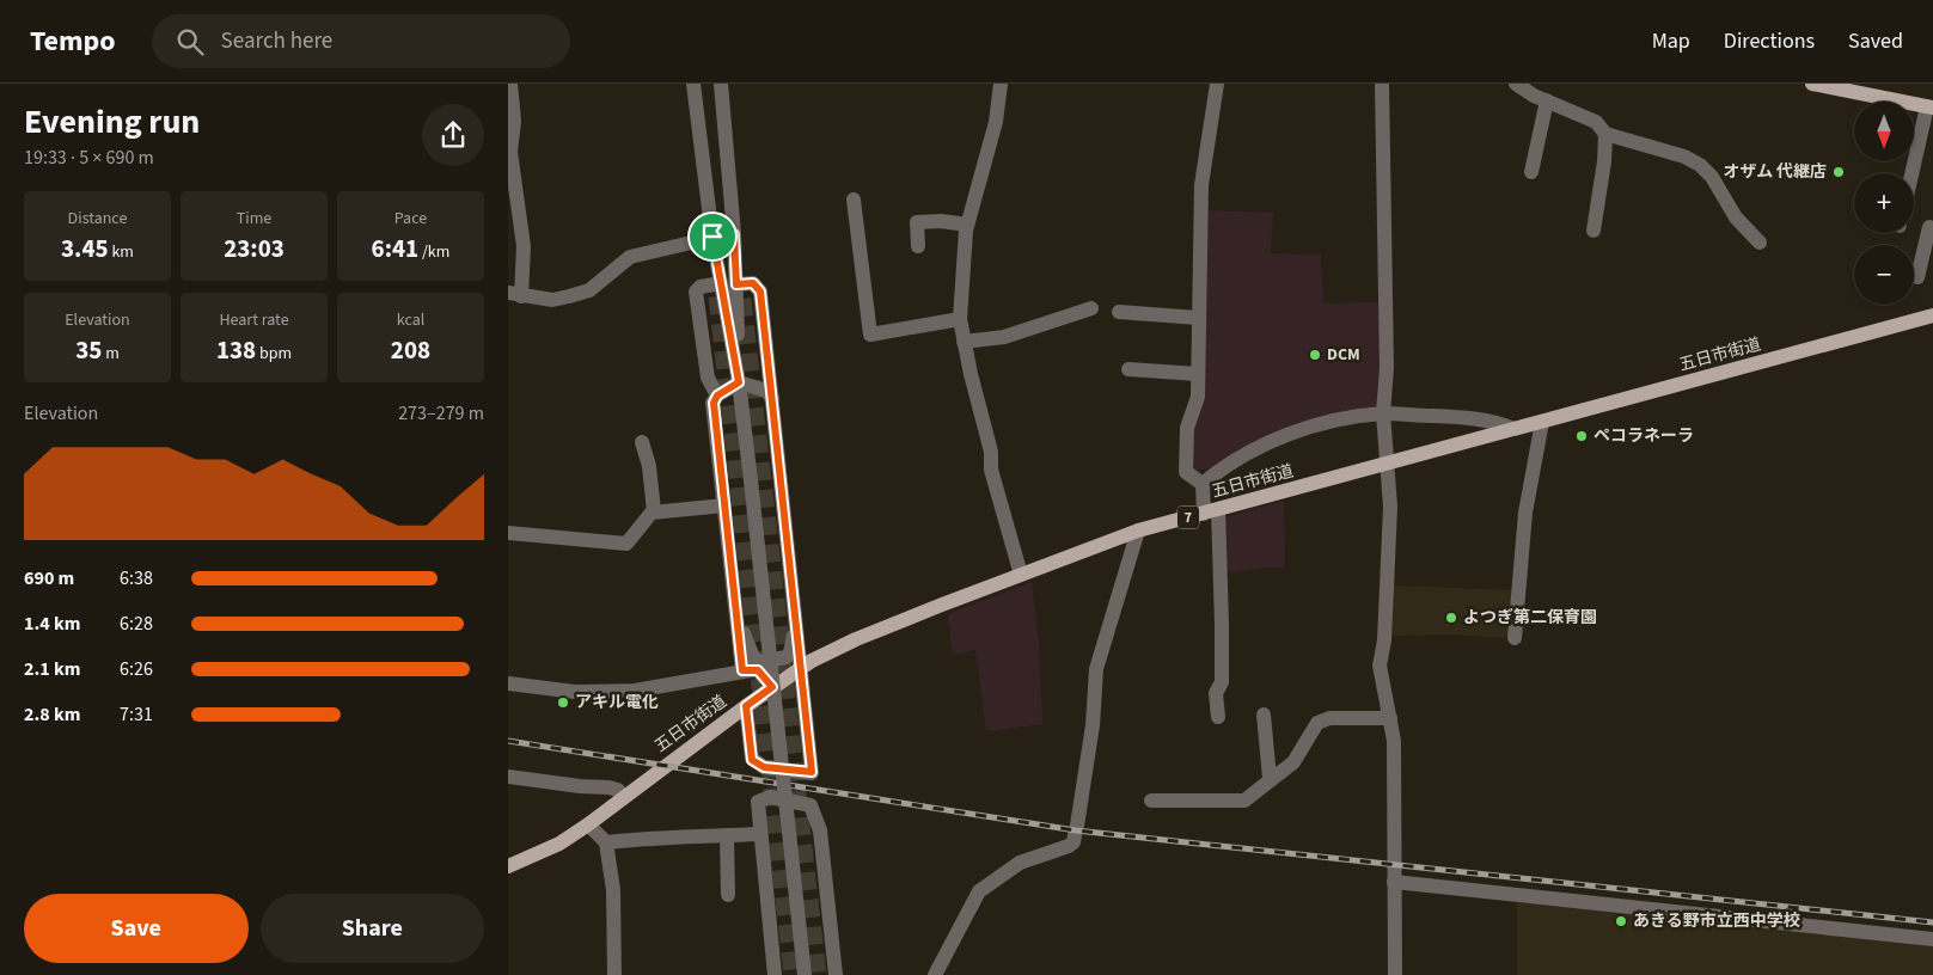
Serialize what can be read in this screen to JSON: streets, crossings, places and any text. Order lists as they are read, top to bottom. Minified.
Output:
{"streets":{"main road":["五日市街道","7"]},"places":["オザム 代継店","DCM","ペコラネーラ","よつぎ第二保育園","アキル電化","あきる野市立西中学校"],"north":"bottom","page":{"header":"Tempo","search":"Search here","nav":["Map","Directions","Saved"],"heading":["Evening run","19:33 · 5 × 690 m"],"map_buttons":["+","−"],"stats":[["Distance","3.45 km"],["Time","23:03"],["Pace","6:41 /km"],["Elevation","35 m"],["Heart rate","138 bpm"],["kcal","208"]],"chart":["Elevation","273–279 m"],"list":[{"name":"690 m","note":"6:38"},{"name":"1.4 km","note":"6:28"},{"name":"2.1 km","note":"6:26"},{"name":"2.8 km","note":"7:31"}],"buttons":["Save","Share"]}}
